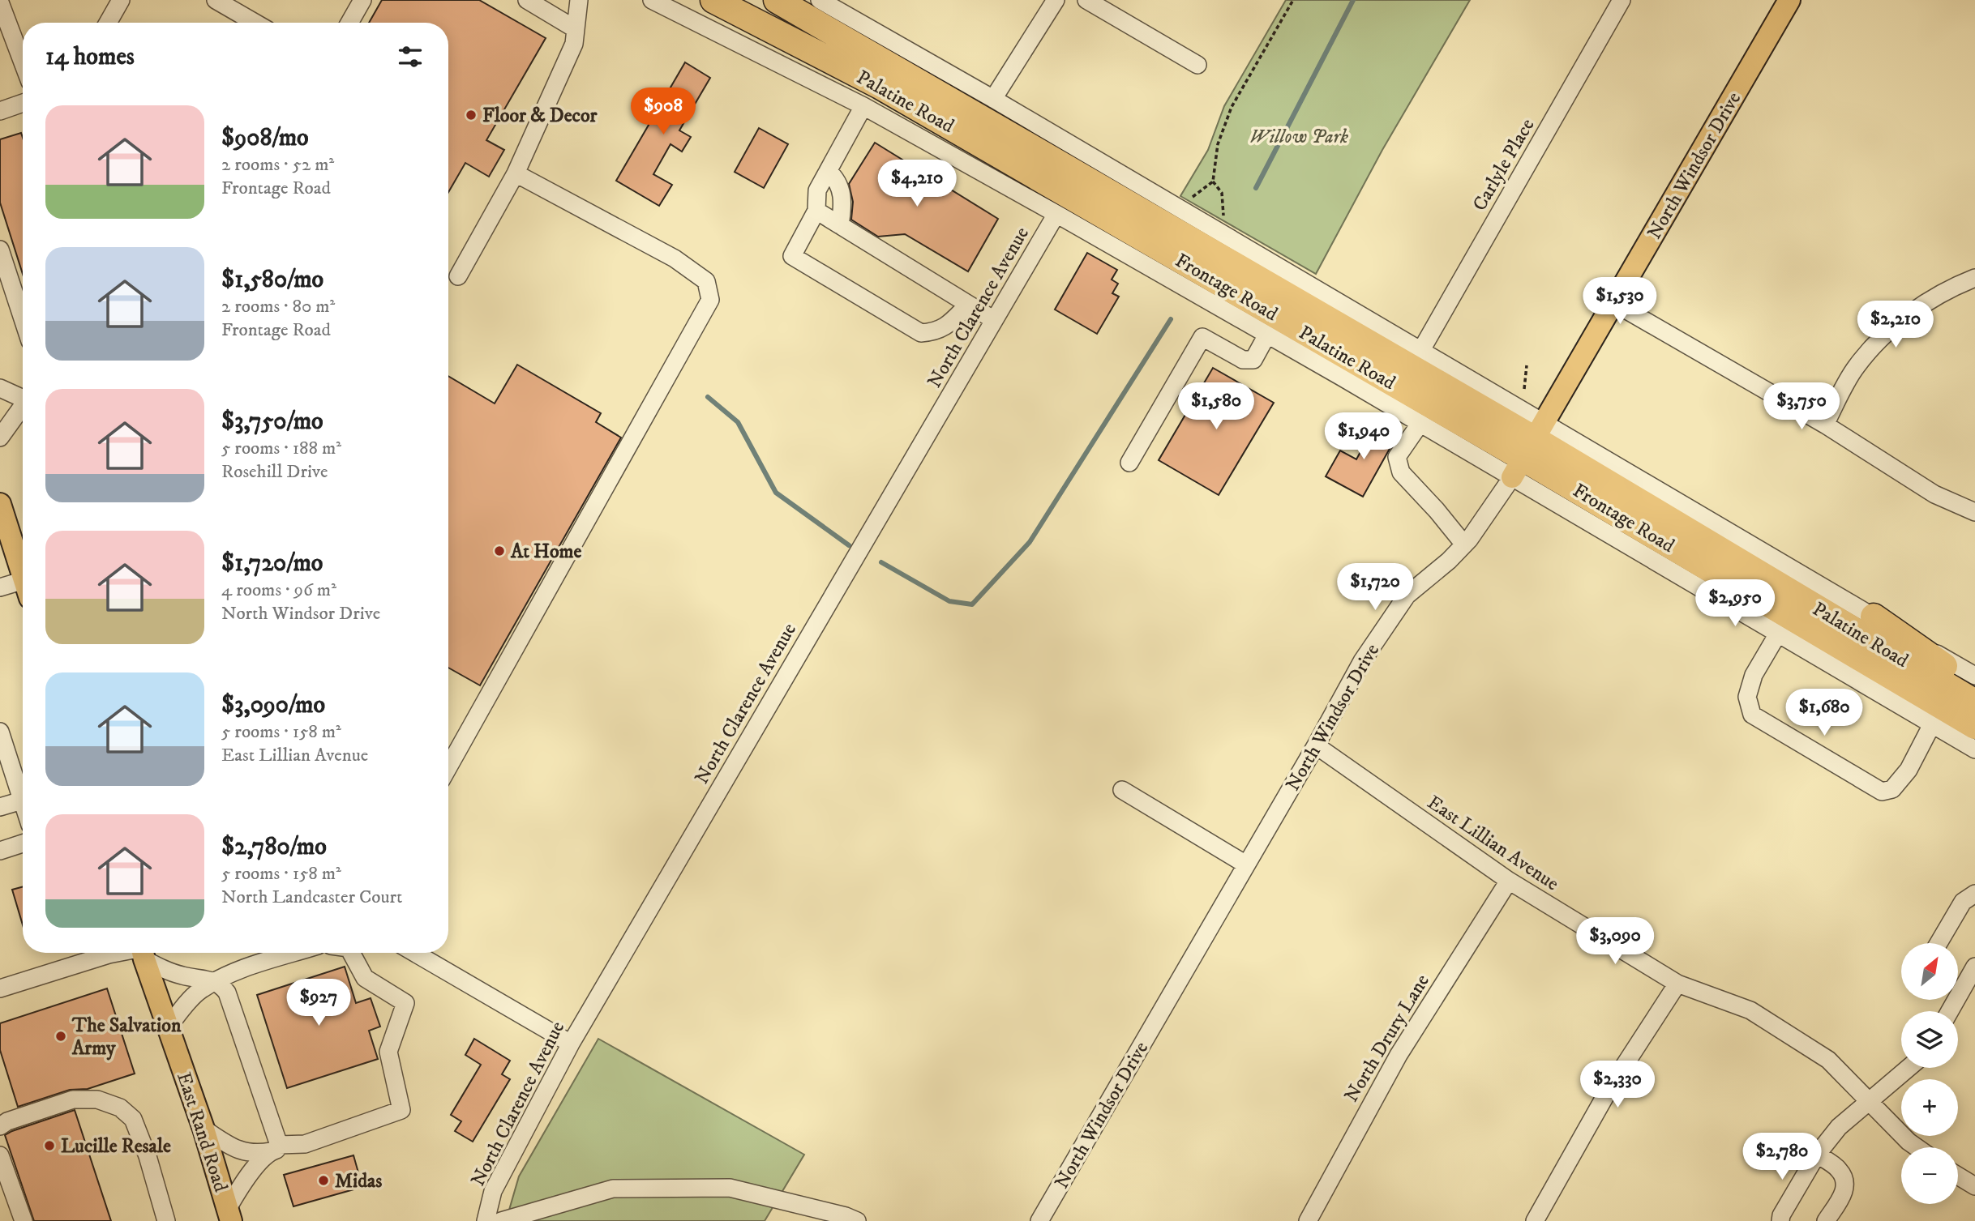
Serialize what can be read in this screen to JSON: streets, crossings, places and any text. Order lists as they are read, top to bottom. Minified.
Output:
{"streets":{"highway":["Palatine Road"],"main road":["North Windsor Drive","East Rand Road"],"street":["Carlyle Place","Frontage Road","North Clarence Avenue","East Lillian Avenue","North Drury Lane"]},"crossings":[["Palatine Road","North Windsor Drive"],["Palatine Road","Frontage Road"],["Carlyle Place","Frontage Road"],["North Windsor Drive","Frontage Road"],["North Windsor Drive","East Lillian Avenue"],["Frontage Road","North Clarence Avenue"],["East Lillian Avenue","North Drury Lane"]],"parks":["Willow Park"],"places":["Floor & Decor","At Home","The Salvation Army","Lucille Resale","Midas"],"north":"top right","page":{"heading":"14 homes","price":["$908","$4,210","$1,530","$2,210","$1,580","$3,750","$1,940","$1,720","$2,950","$1,680","$3,090","$927","$2,330","$2,780"],"list":[{"name":"$908/mo","note":"2 rooms · 52 m² · Frontage Road"},{"name":"$1,580/mo","note":"2 rooms · 80 m² · Frontage Road"},{"name":"$3,750/mo","note":"5 rooms · 188 m² · Rosehill Drive"},{"name":"$1,720/mo","note":"4 rooms · 96 m² · North Windsor Drive"},{"name":"$3,090/mo","note":"5 rooms · 158 m² · East Lillian Avenue"},{"name":"$2,780/mo","note":"5 rooms · 158 m² · North Landcaster Court"}],"map_buttons":["+","−"]}}
